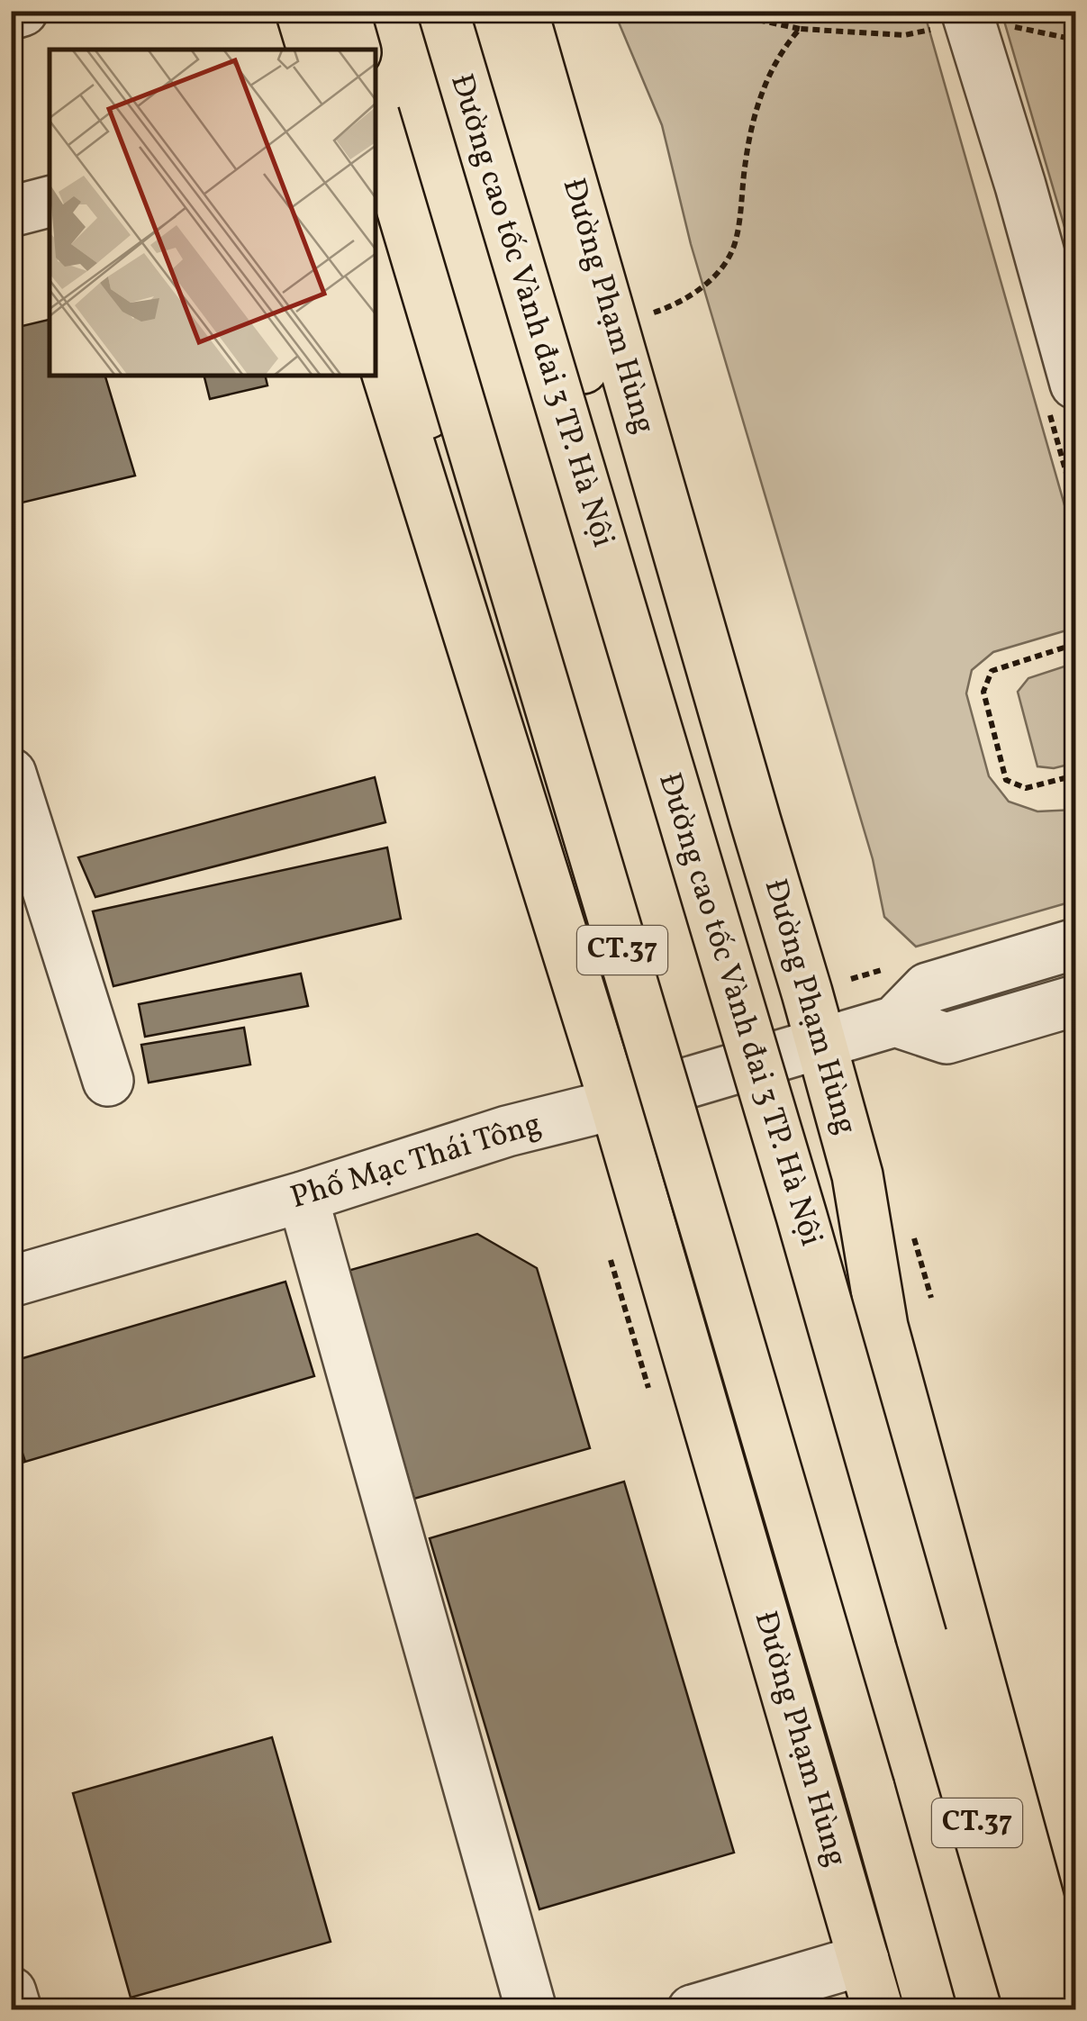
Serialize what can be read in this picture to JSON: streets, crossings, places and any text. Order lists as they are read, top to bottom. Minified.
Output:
{"streets":{"main road":["Đường Phạm Hùng","Đường cao tốc Vành đai 3 TP. Hà Nội","CT.37"],"street":["Phố Mạc Thái Tông"]},"crossings":[["Đường Phạm Hùng","Đường cao tốc Vành đai 3 TP. Hà Nội"],["Đường Phạm Hùng","Phố Mạc Thái Tông"]]}
